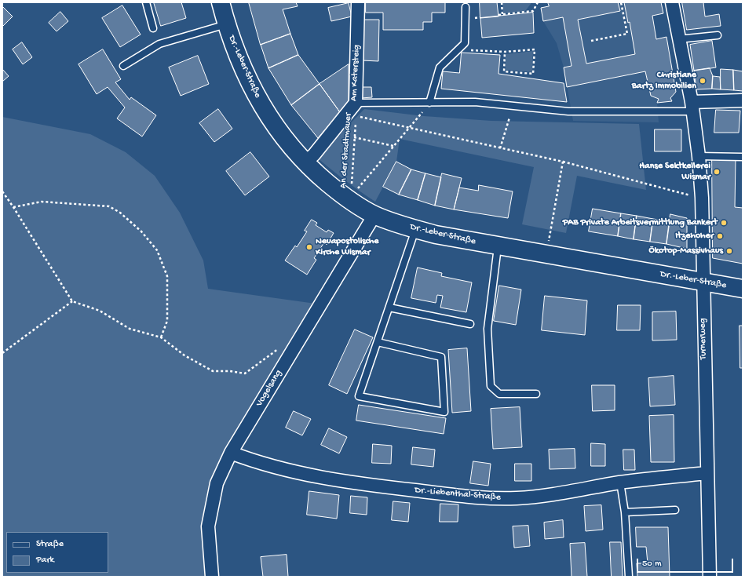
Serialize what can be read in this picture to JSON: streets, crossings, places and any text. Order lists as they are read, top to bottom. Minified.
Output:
{"streets":{"main road":["Dr.-Leber-Straße"],"street":["Am Katersteig","Turnerweg","Vogelsang","Dr.-Liebenthal-Straße"],"path":["An der Stadtmauer"]},"crossings":[["Dr.-Leber-Straße","Am Katersteig"],["Dr.-Leber-Straße","An der Stadtmauer"],["Dr.-Leber-Straße","Turnerweg"],["Dr.-Leber-Straße","Vogelsang"],["Am Katersteig","An der Stadtmauer"],["Turnerweg","Dr.-Liebenthal-Straße"],["Vogelsang","Dr.-Liebenthal-Straße"]],"places":["Christiane Bartz Immobilien","Hanse Sektkellerei Wismar","PAB Private Arbeitsvermittlung Bankert","Itzehoher","Neuapostolische Kirche Wismar","Ökotop-Massivhaus"],"legend":["Straße","Park"],"scale_bar":"50 m"}
